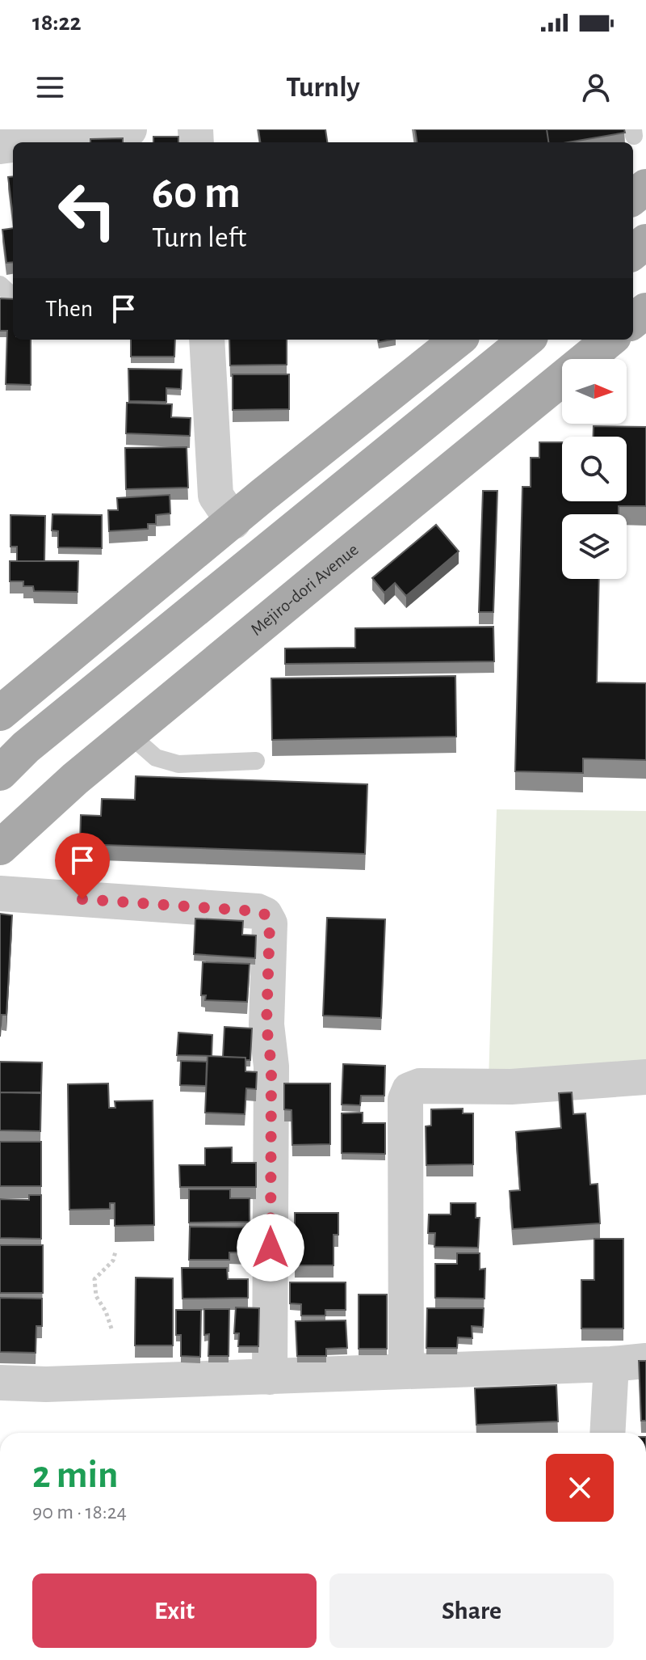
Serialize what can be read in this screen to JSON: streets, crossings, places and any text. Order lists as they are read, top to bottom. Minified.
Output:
{"streets":{"main road":["Mejiro-dori Avenue"]},"north":"right","page":{"status":"18:22","header":"Turnly","turn":["60 m","Turn left"],"then":"Then","heading":["2 min","90 m · 18:24"],"buttons":["Exit","Share"]}}
